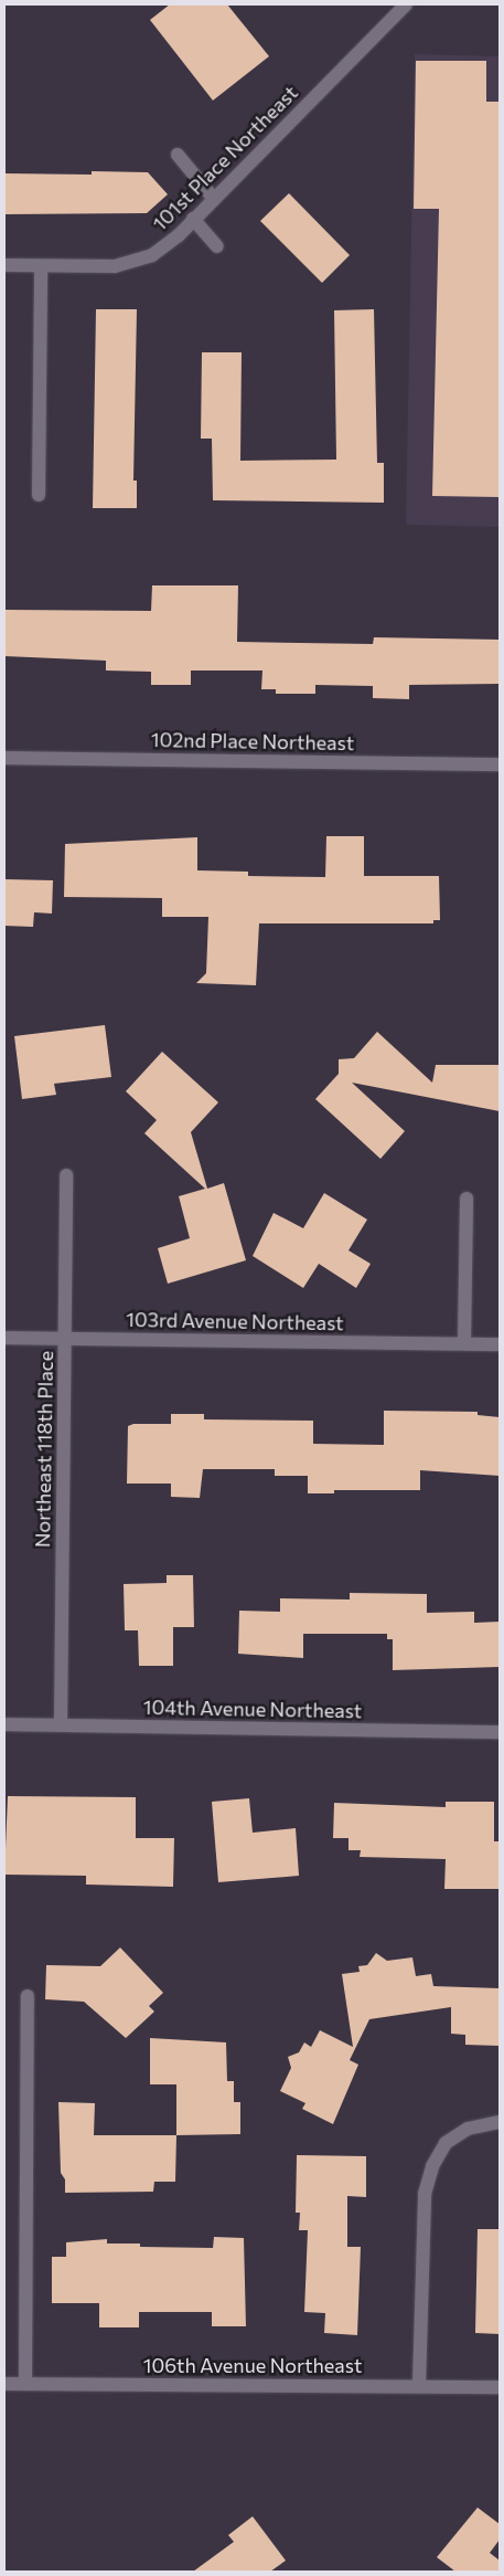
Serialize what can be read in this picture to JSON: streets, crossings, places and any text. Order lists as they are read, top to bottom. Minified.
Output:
{"streets":{"street":["101st Place Northeast","102nd Place Northeast","103rd Avenue Northeast","Northeast 118th Place","104th Avenue Northeast","106th Avenue Northeast"]},"crossings":[["103rd Avenue Northeast","Northeast 118th Place"],["Northeast 118th Place","104th Avenue Northeast"]]}
